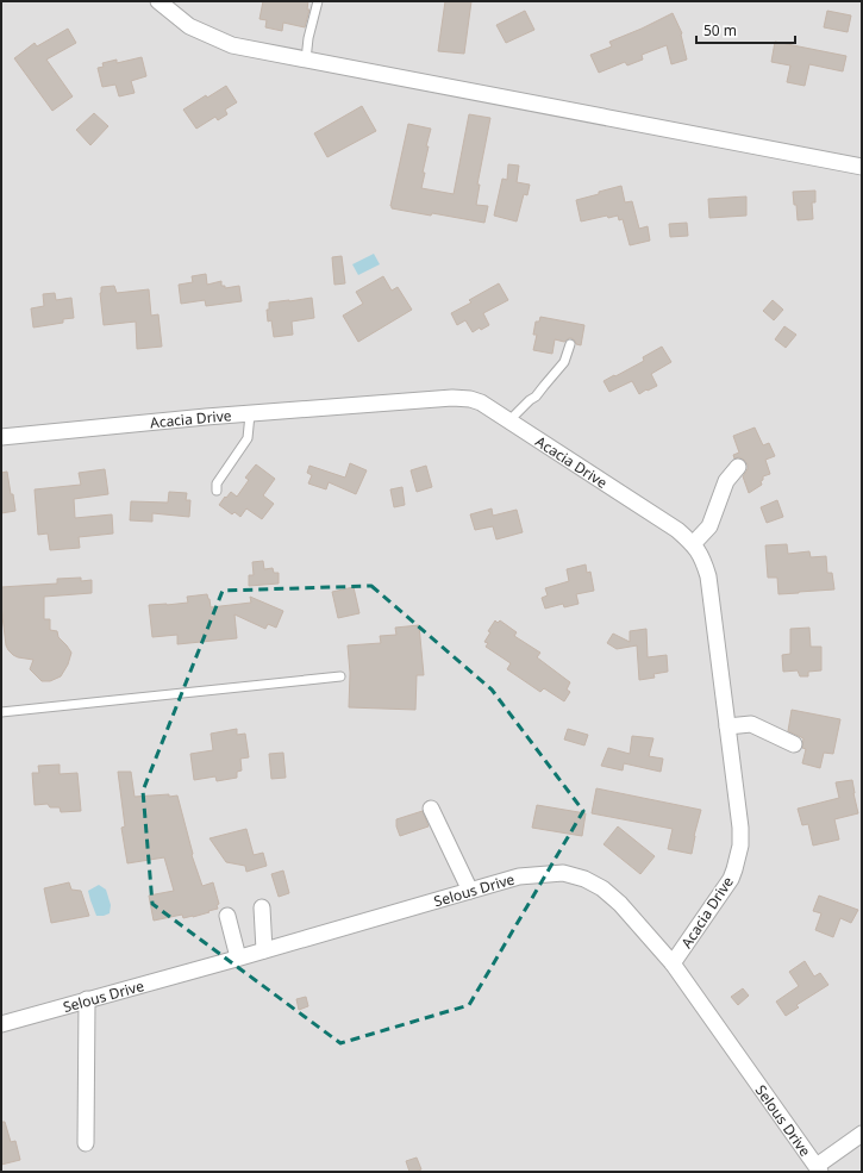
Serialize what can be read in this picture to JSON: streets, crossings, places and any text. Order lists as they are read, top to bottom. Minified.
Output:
{"streets":{"street":["Acacia Drive","Selous Drive"]},"crossings":[["Acacia Drive","Selous Drive"]],"scale_bar":"50 m"}
